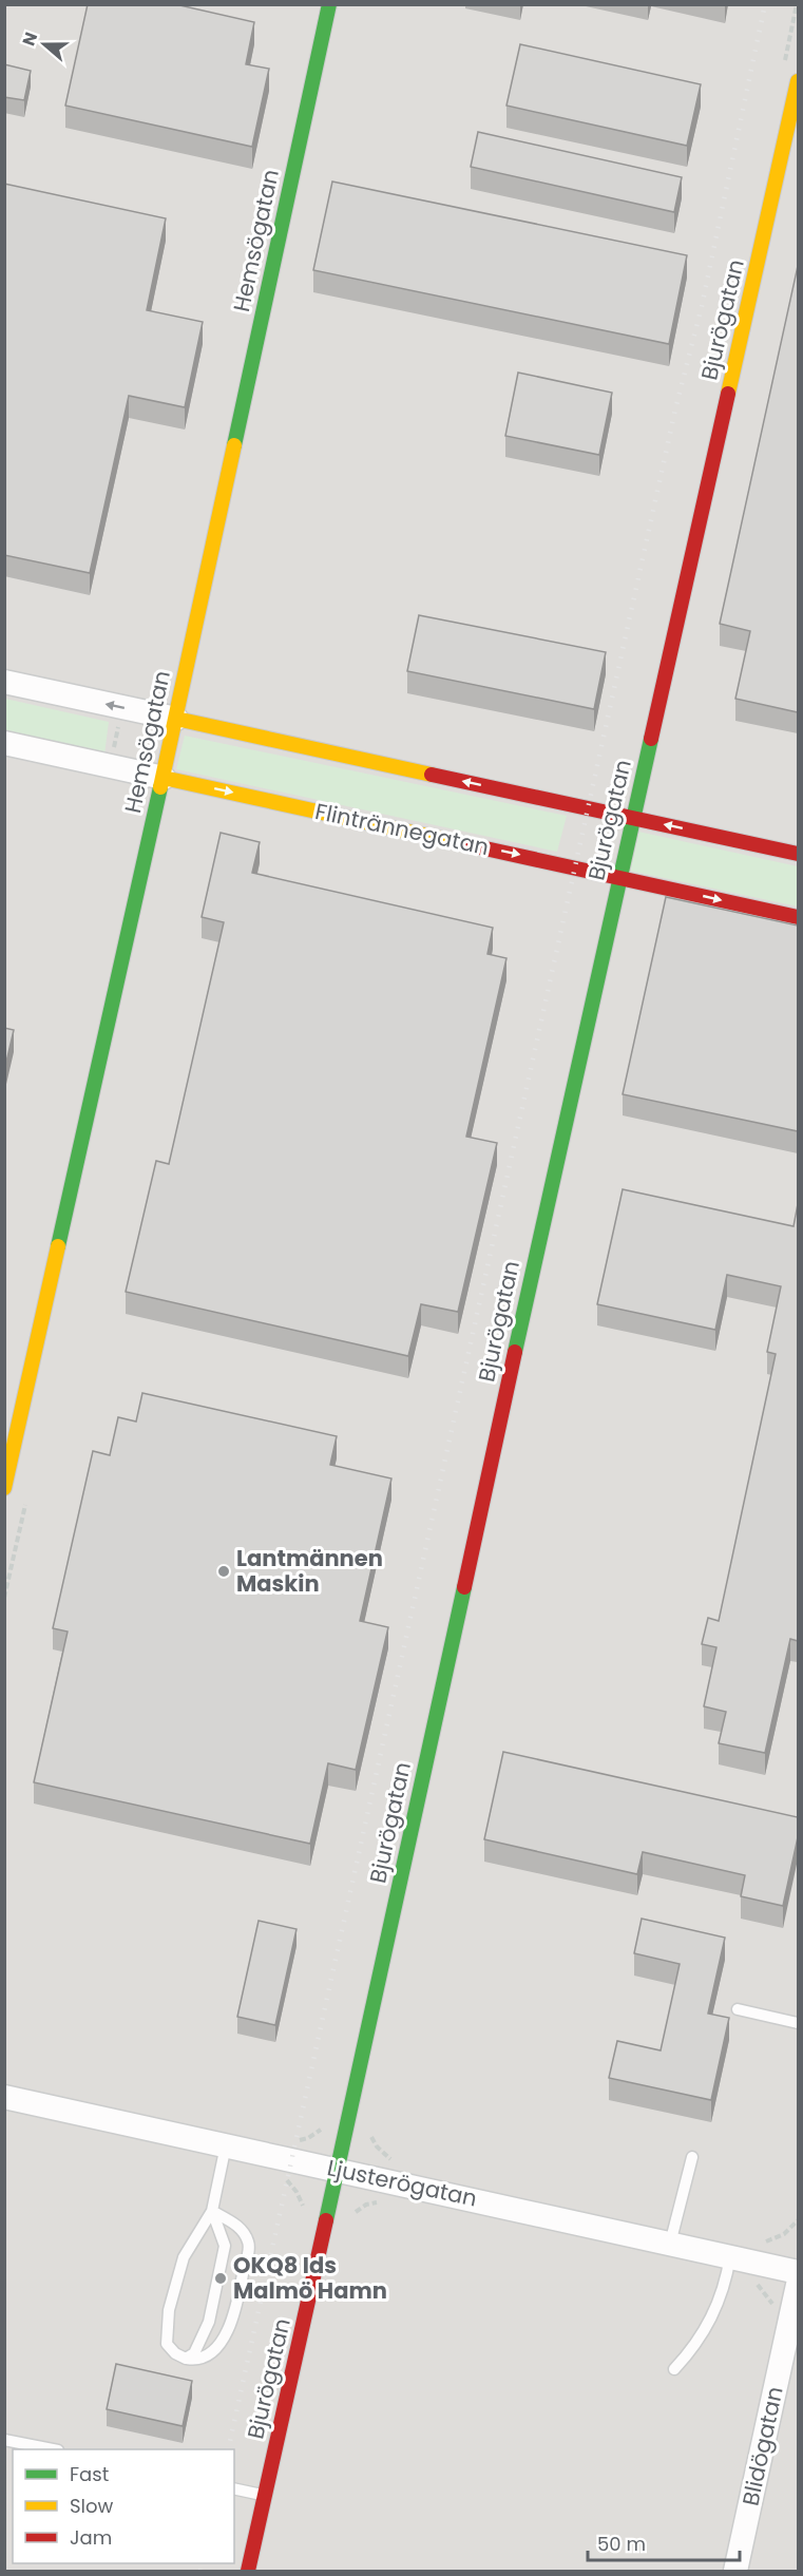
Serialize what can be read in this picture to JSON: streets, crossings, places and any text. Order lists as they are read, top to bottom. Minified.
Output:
{"streets":{"street":["Hemsögatan","Bjurögatan","Flintrännegatan","Ljusterögatan","Blidögatan"]},"crossings":[["Hemsögatan","Flintrännegatan"],["Bjurögatan","Flintrännegatan"],["Bjurögatan","Ljusterögatan"]],"places":["Lantmännen Maskin","OKQ8 Ids Malmö Hamn"],"legend":["Fast","Slow","Jam"],"scale_bar":"50 m","north":"left"}
